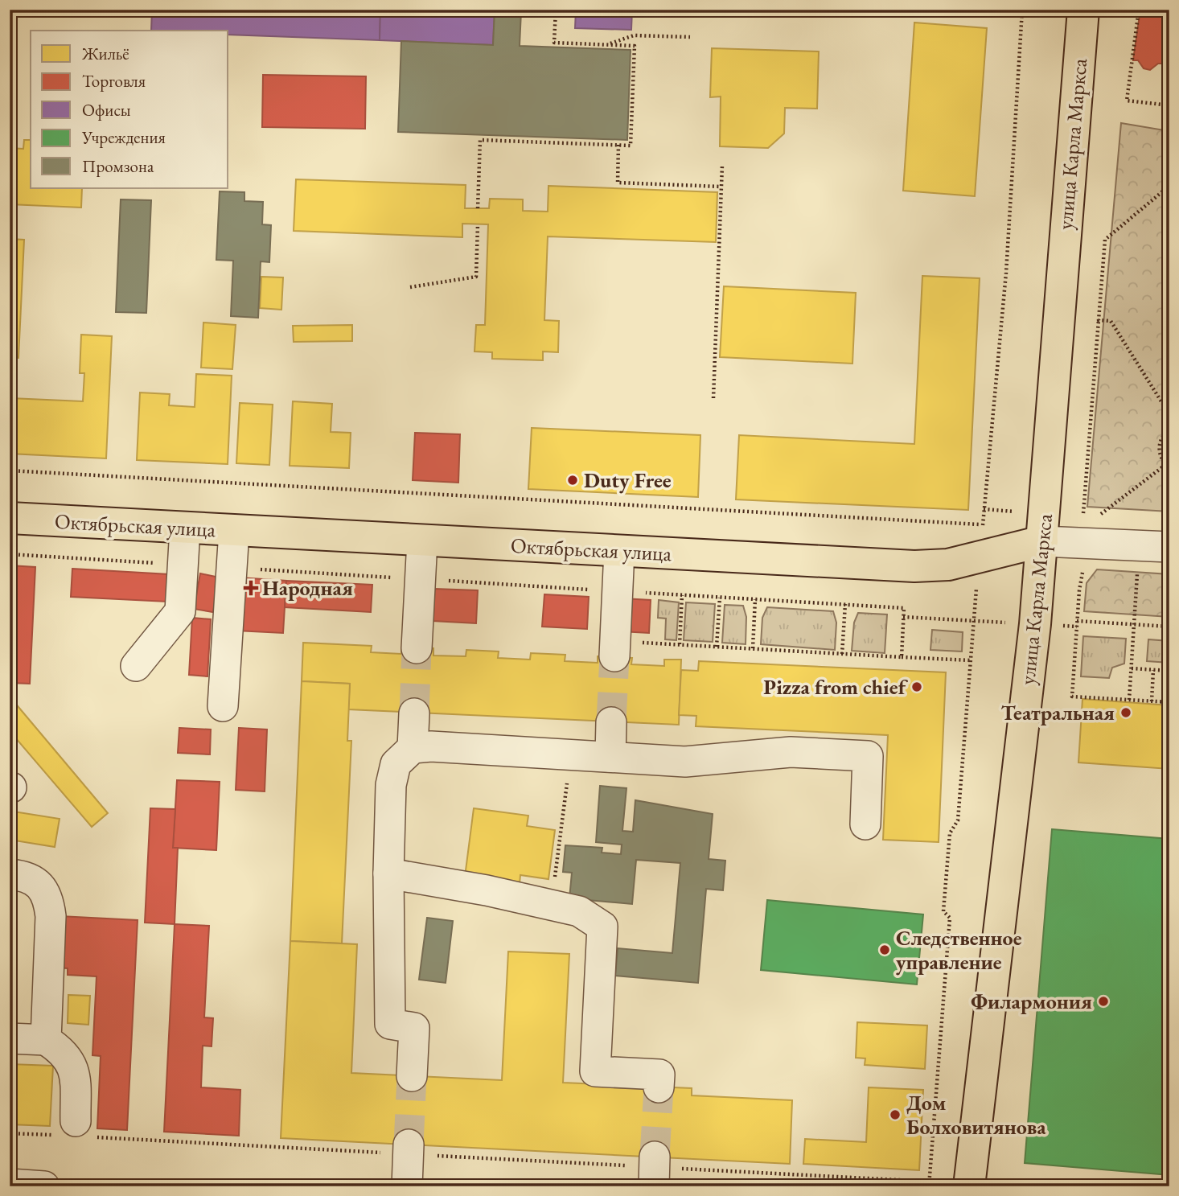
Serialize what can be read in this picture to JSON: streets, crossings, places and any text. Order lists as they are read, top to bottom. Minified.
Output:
{"streets":{"main road":["улица Карла Маркса","Октябрьская улица"]},"crossings":[["улица Карла Маркса","Октябрьская улица"]],"places":{"other":["Duty Free","Pizza from chief","Театральная","Следственное управление","Филармония","Дом Болховитянова"],"health":["Народная"]},"legend":["Жильё","Торговля","Офисы","Учреждения","Промзона"]}
